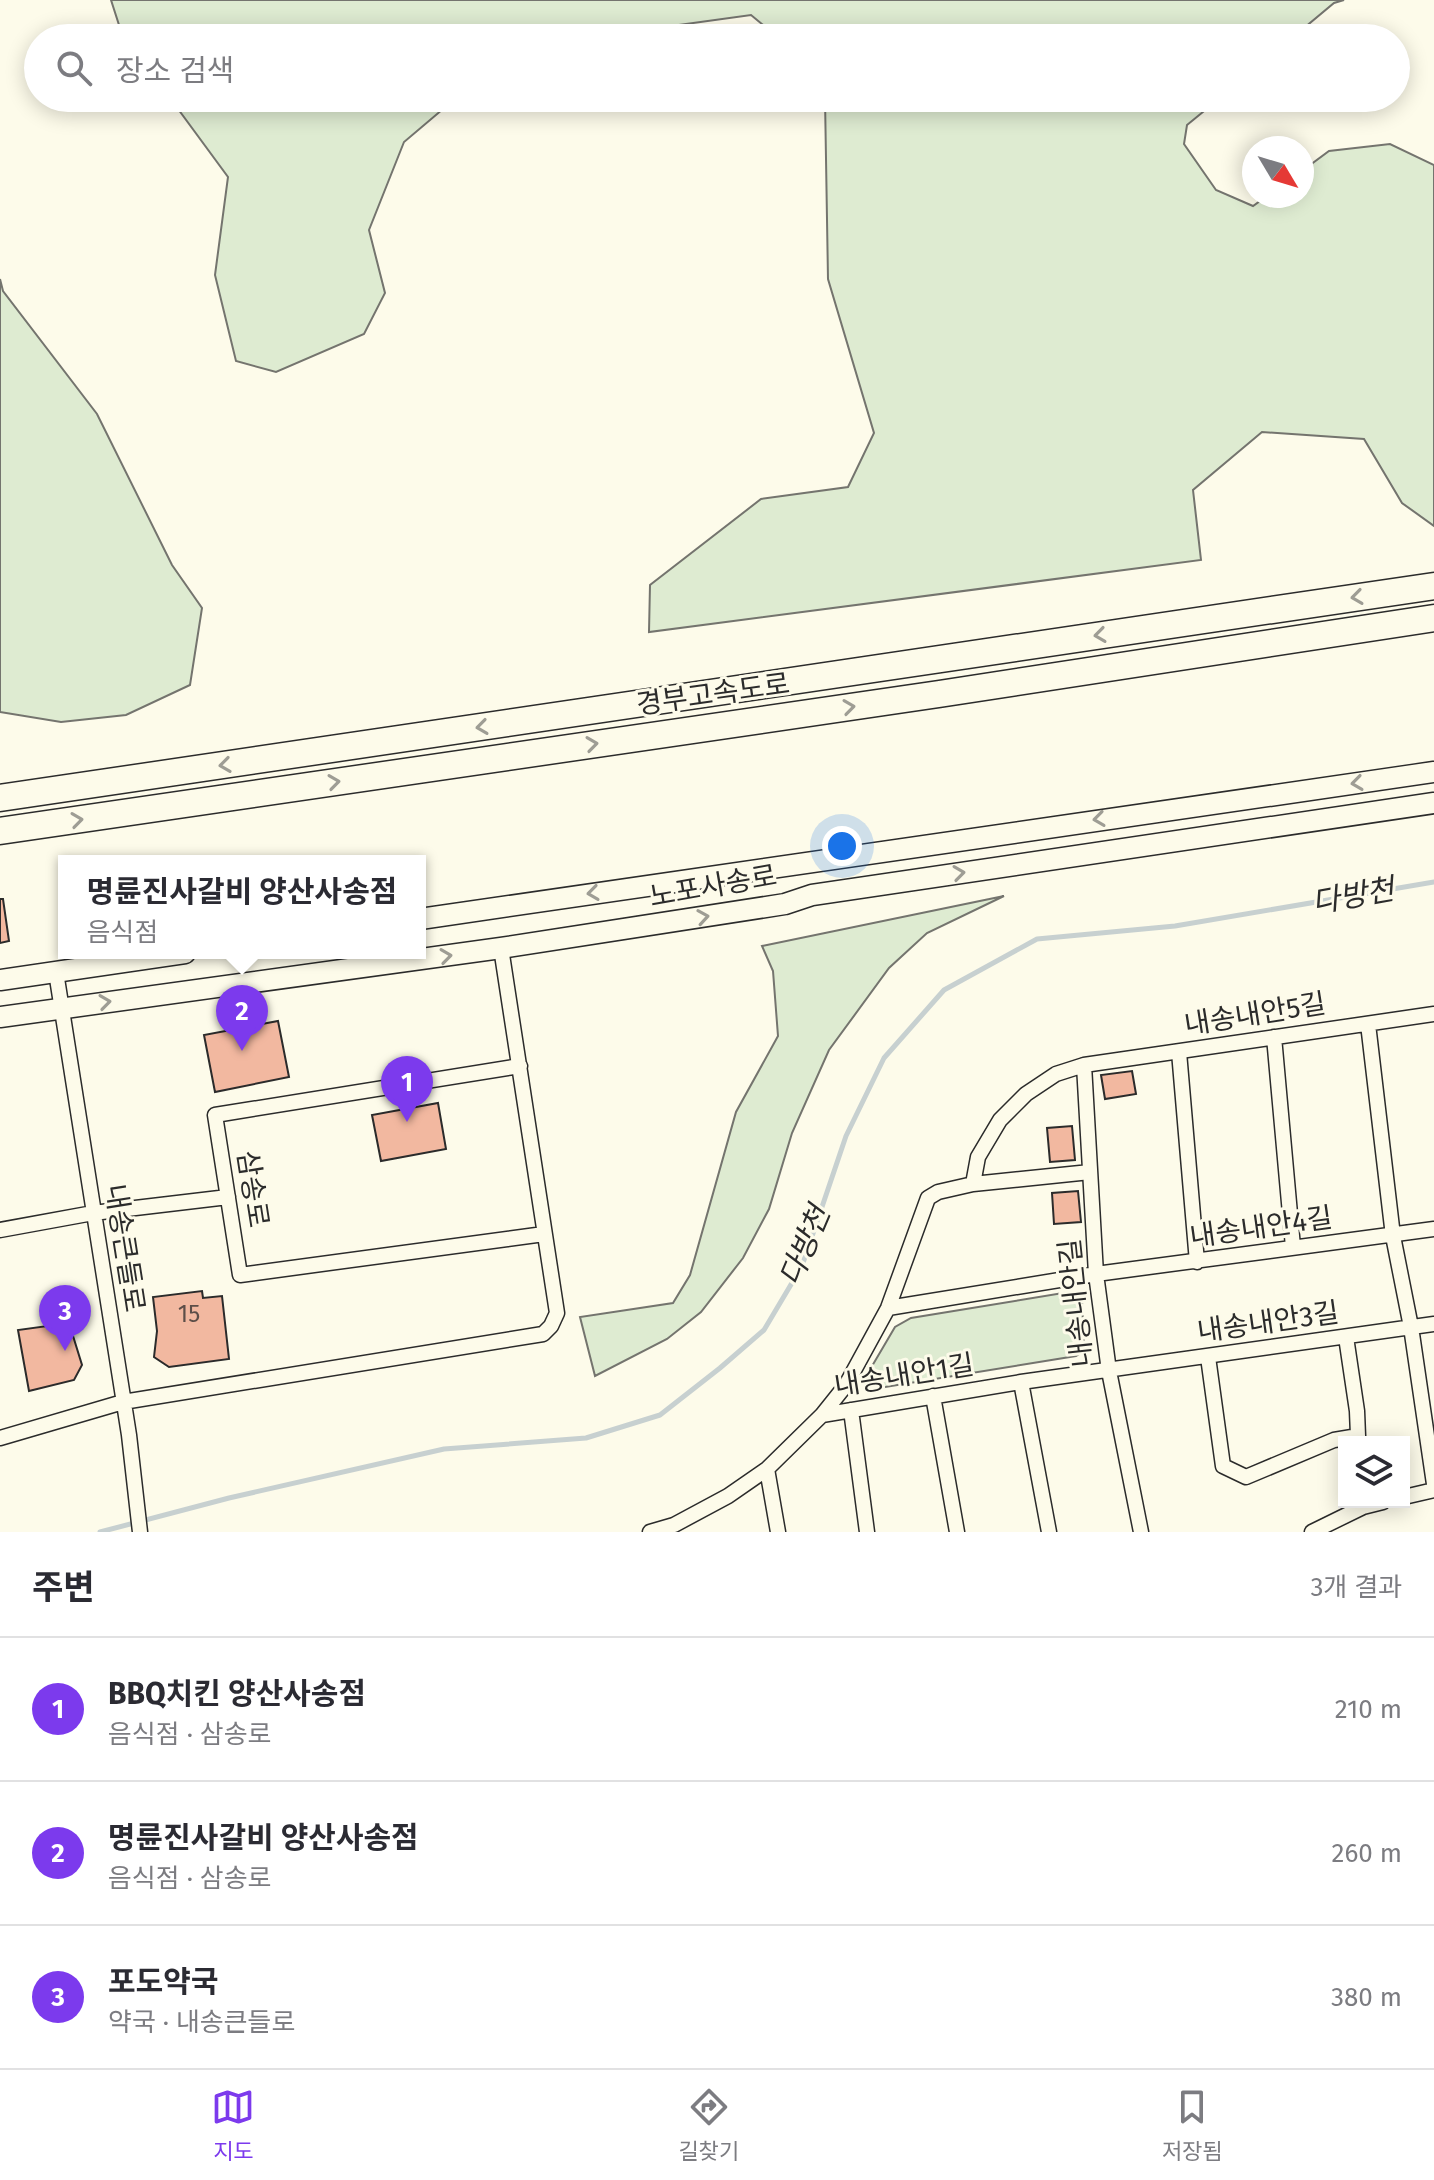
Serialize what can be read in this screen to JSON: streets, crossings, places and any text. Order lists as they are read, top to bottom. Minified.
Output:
{"streets":{"highway":["경부고속도로"],"main road":["노포사송로"],"street":["내송내안5길","삼송로","내송내안4길","내송큰들로","내송내안길","내송내안3길","내송내안1길"]},"crossings":[["노포사송로","내송큰들로"],["내송내안5길","내송내안길"],["내송내안4길","내송내안길"],["내송내안길","내송내안3길"],["내송내안길","내송내안1길"],["내송내안3길","내송내안1길"]],"water":["다방천"],"house_numbers":["15"],"north":"bottom right","page":{"search":"장소 검색","popup":["명륜진사갈비 양산사송점","음식점"],"pins":["2","1","3"],"heading":["주변","3개 결과"],"list":[{"mark":"1","name":"BBQ치킨 양산사송점","note":"음식점 · 삼송로","value":"210 m"},{"mark":"2","name":"명륜진사갈비 양산사송점","note":"음식점 · 삼송로","value":"260 m"},{"mark":"3","name":"포도약국","note":"약국 · 내송큰들로","value":"380 m"}],"nav":["지도","길찾기","저장됨"]}}
